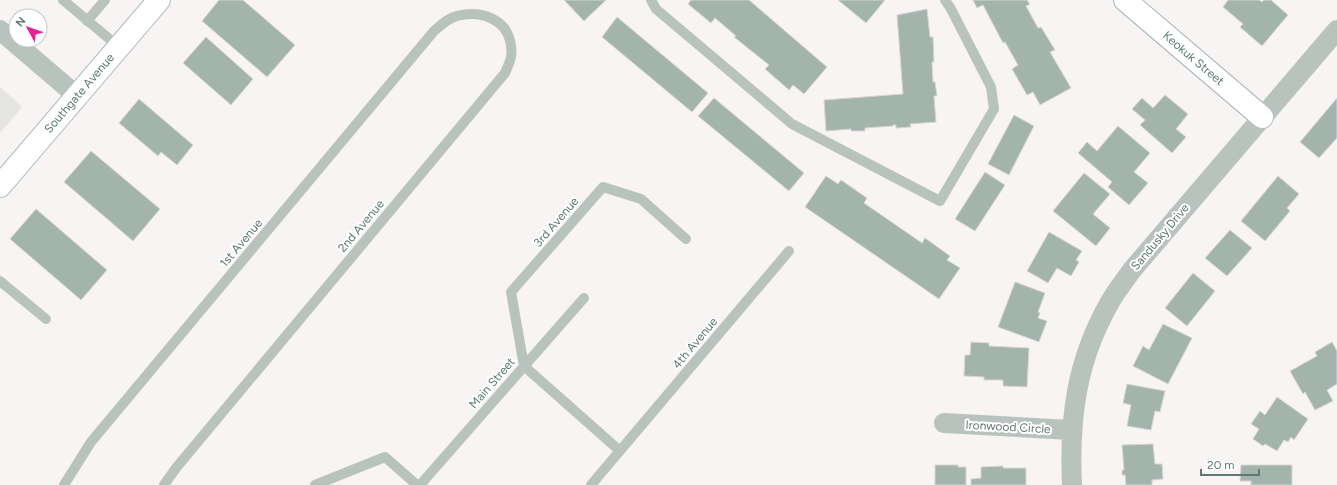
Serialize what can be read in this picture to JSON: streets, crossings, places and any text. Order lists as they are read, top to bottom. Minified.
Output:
{"streets":{"street":["Keokuk Street","Southgate Avenue","Sandusky Drive","Ironwood Circle"],"lane":["3rd Avenue","2nd Avenue","1st Avenue","4th Avenue","Main Street"]},"crossings":[["Keokuk Street","Sandusky Drive"],["3rd Avenue","Main Street"],["2nd Avenue","1st Avenue"],["Sandusky Drive","Ironwood Circle"]],"scale_bar":"20 m","north":"top left"}
